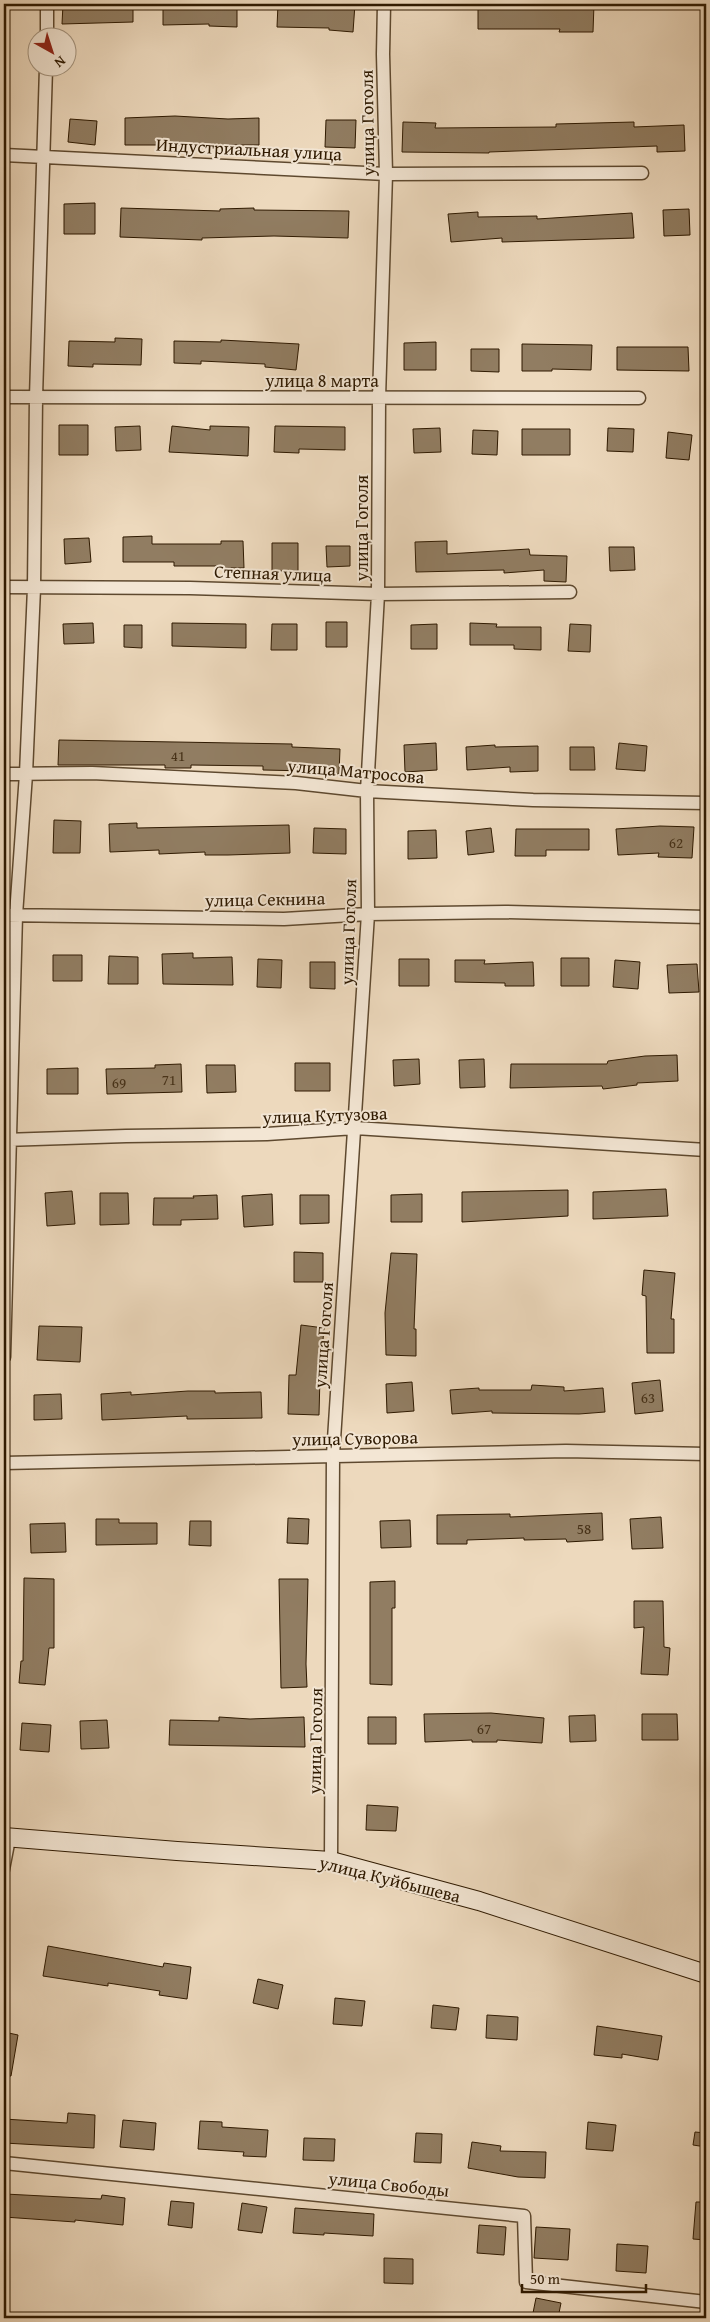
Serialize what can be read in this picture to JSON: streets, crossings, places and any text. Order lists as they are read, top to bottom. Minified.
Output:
{"streets":{"main road":["улица Куйбышева"],"street":["улица Гоголя","Индустриальная улица","улица 8 марта","Степная улица","улица Матросова","улица Секнина","улица Кутузова","улица Суворова","улица Свободы"]},"crossings":[["улица Гоголя","Индустриальная улица"],["улица Гоголя","улица 8 марта"],["улица Гоголя","Степная улица"],["улица Гоголя","улица Матросова"],["улица Гоголя","улица Секнина"],["улица Гоголя","улица Кутузова"],["улица Гоголя","улица Суворова"],["улица Гоголя","улица Куйбышева"]],"house_numbers":["41","62","71","69","63","58","67"],"scale_bar":"50 m","north":"bottom right"}
